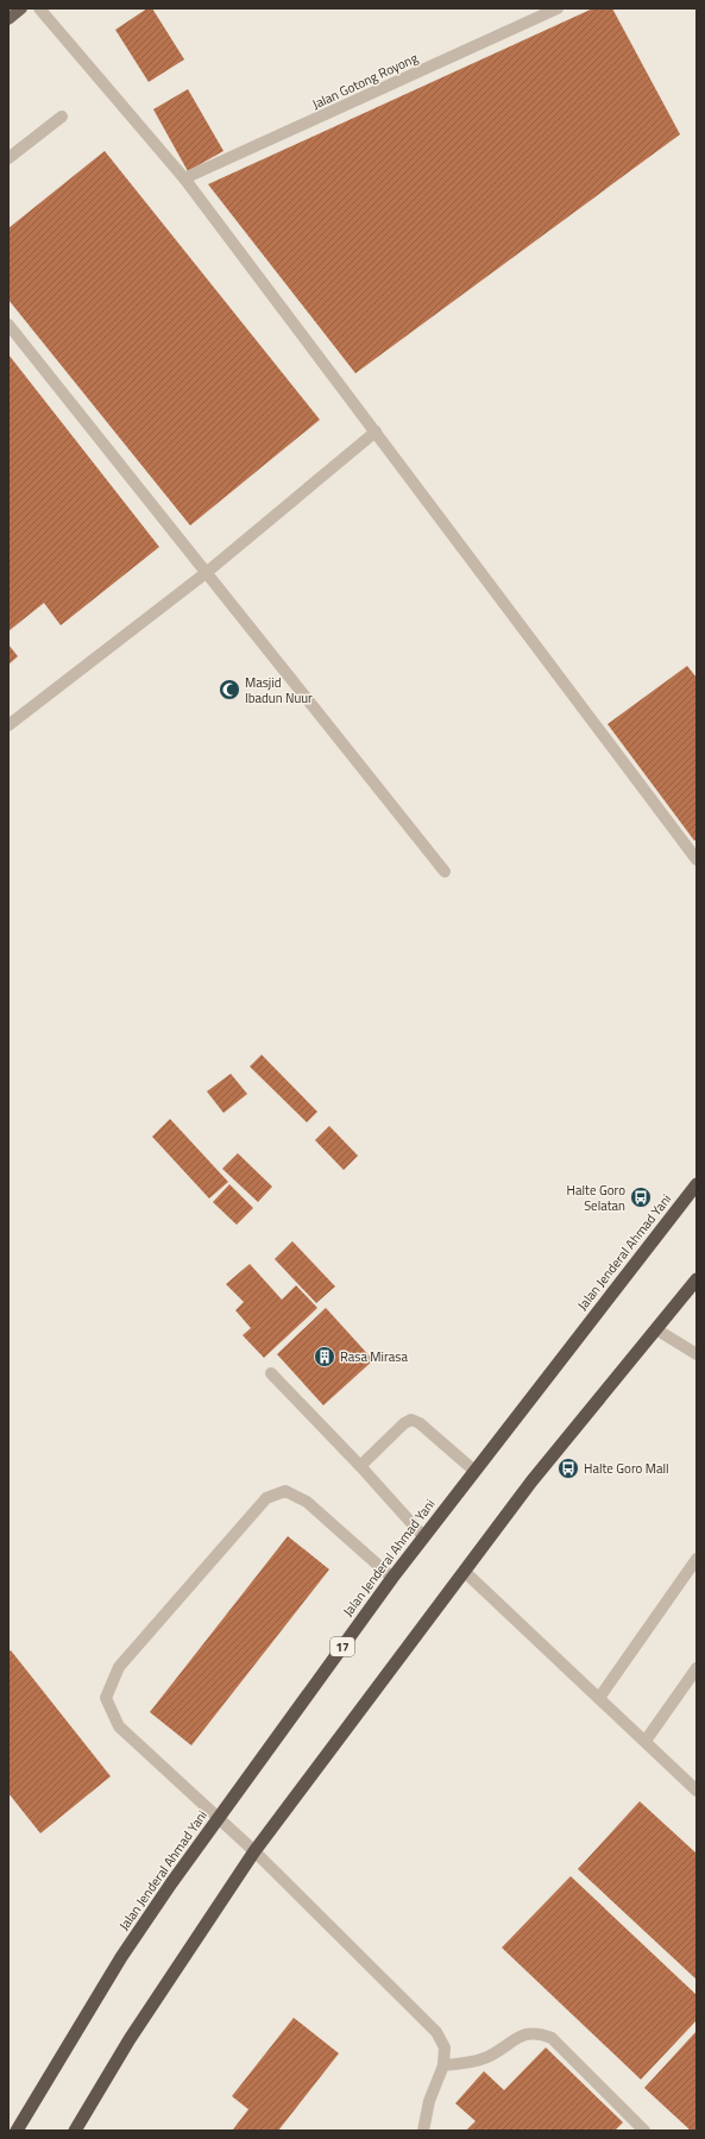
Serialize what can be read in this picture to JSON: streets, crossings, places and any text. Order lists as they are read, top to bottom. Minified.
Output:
{"streets":{"highway":["Jalan Jenderal Ahmad Yani","17"],"street":["Jalan Gotong Royong"]},"places":{"mosque":["Masjid Ibadun Nuur"],"bus stop":["Halte Goro Selatan","Halte Goro Mall"],"building":["Rasa Mirasa"]}}
